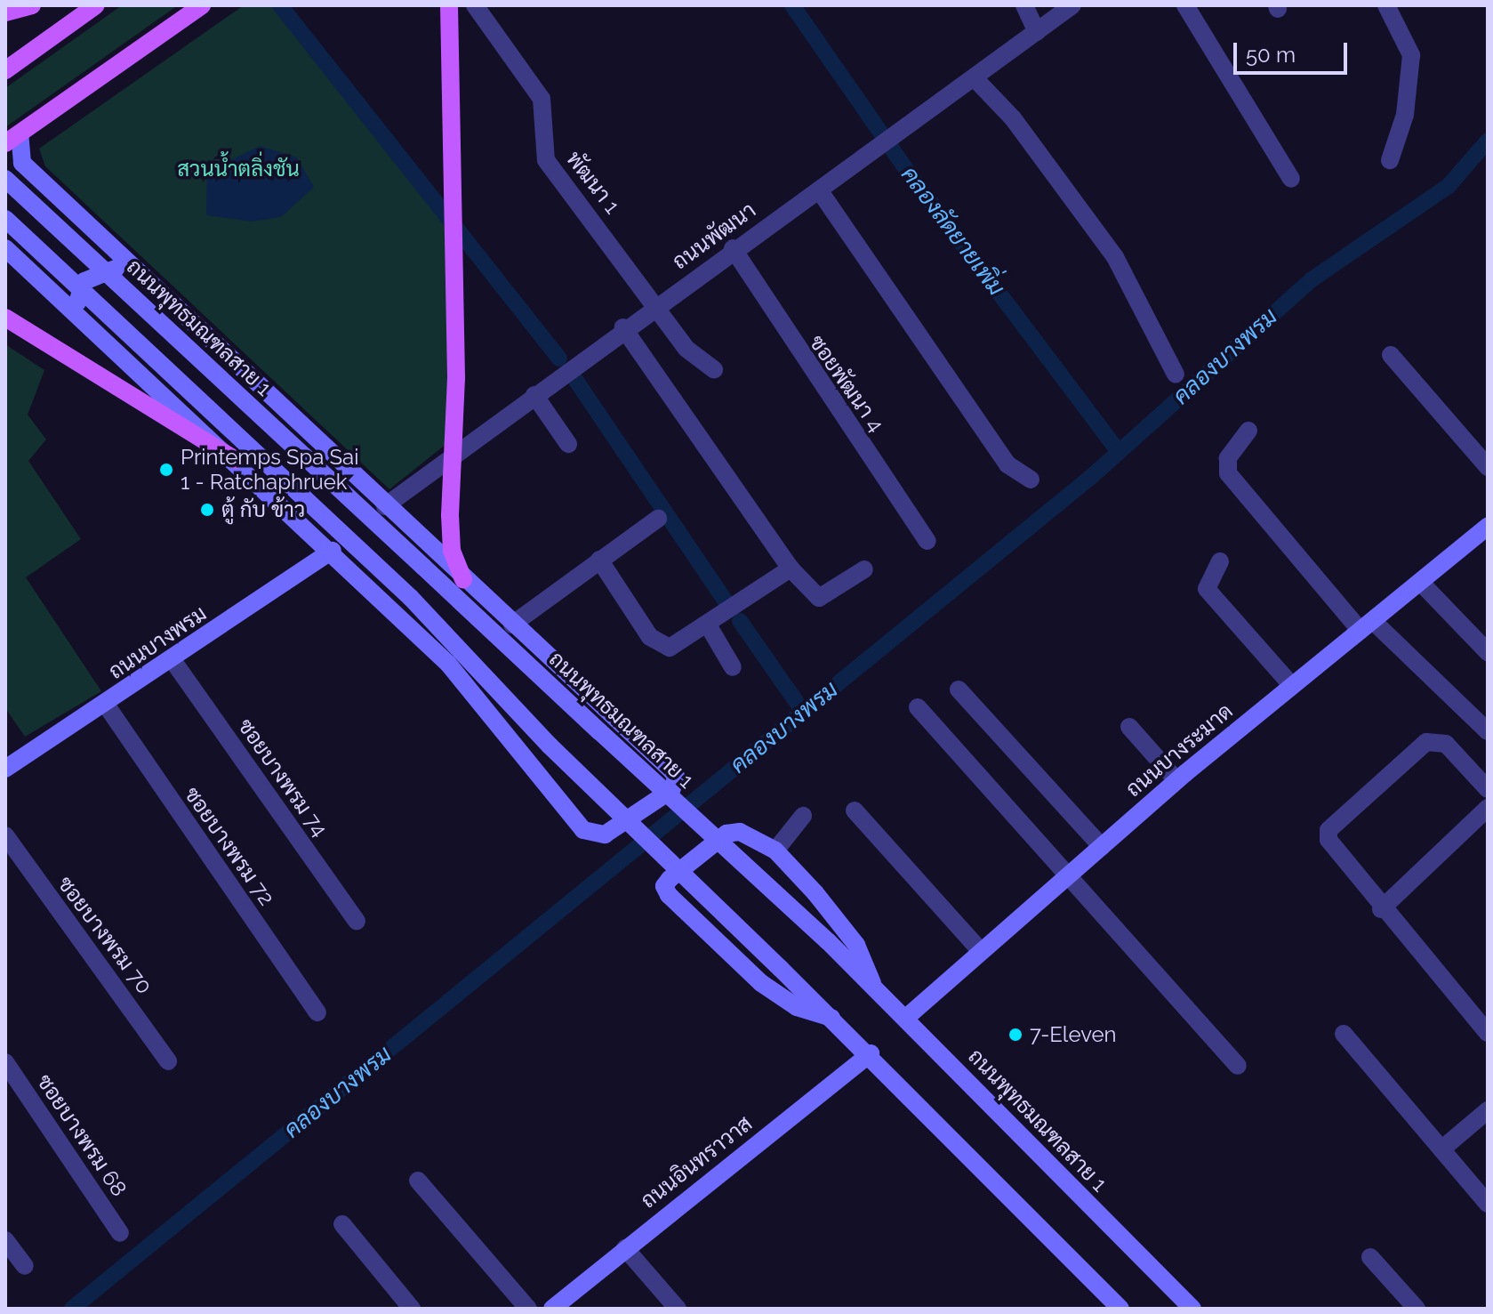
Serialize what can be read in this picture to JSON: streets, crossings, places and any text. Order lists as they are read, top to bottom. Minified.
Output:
{"streets":{"main road":["ถนนพุทธมณฑลสาย 1","ถนนบางพรม","ถนนบางระมาด","ถนนอินทราวาส"],"street":["พัฒนา 1","ถนนพัฒนา","ซอยพัฒนา 4","ซอยบางพรม 74","ซอยบางพรม 72","ซอยบางพรม 70","ซอยบางพรม 68"]},"crossings":[["พัฒนา 1","ถนนพัฒนา"],["ถนนพัฒนา","ซอยพัฒนา 4"],["ถนนพุทธมณฑลสาย 1","ถนนบางระมาด"],["ถนนบางพรม","ซอยบางพรม 74"],["ถนนบางพรม","ซอยบางพรม 72"]],"water":["คลองลัดยายเพิ่ม","คลองบางพรม"],"parks":["สวนน้ำตลิ่งชัน"],"places":["Printemps Spa Sai 1 - Ratchaphruek","ตู้ กับ ข้าว","7-Eleven"],"scale_bar":"50 m"}
